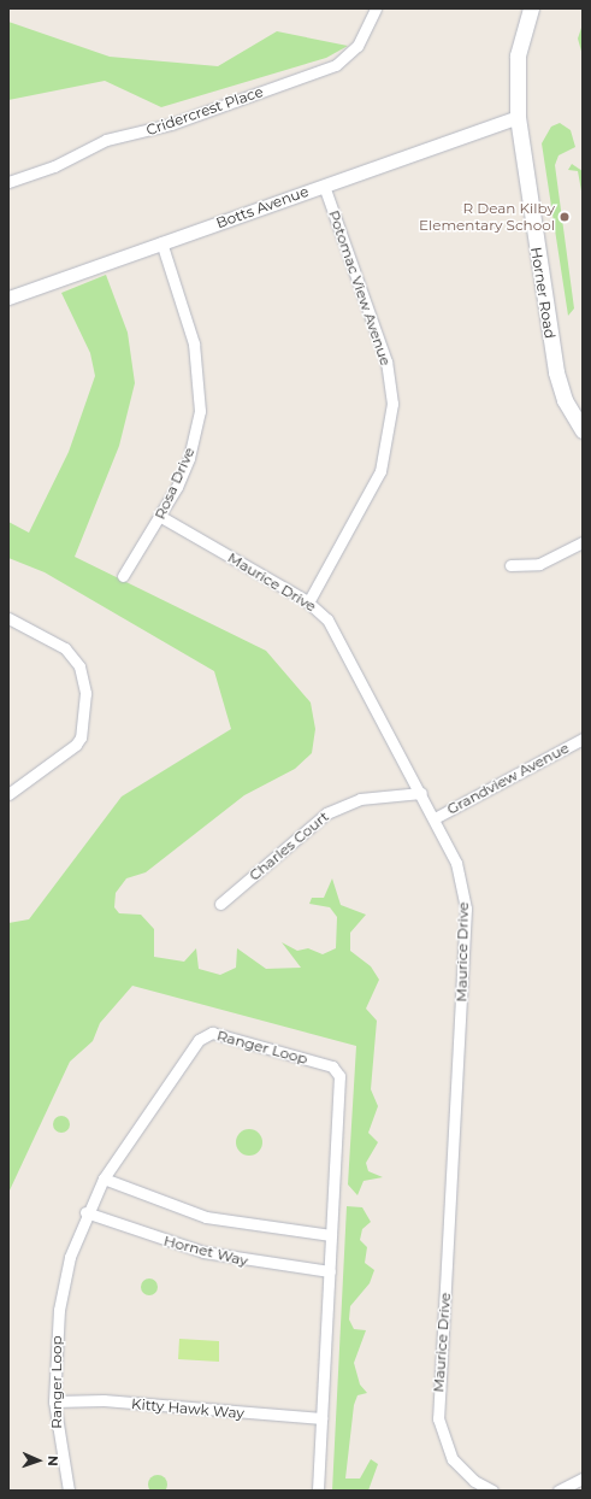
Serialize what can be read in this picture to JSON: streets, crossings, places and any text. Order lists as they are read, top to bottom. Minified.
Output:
{"streets":{"main road":["Horner Road"],"street":["Cridercrest Place","Botts Avenue","Potomac View Avenue","Rosa Drive","Maurice Drive","Grandview Avenue","Charles Court","Ranger Loop","Hornet Way","Kitty Hawk Way"]},"crossings":[["Botts Avenue","Potomac View Avenue"],["Botts Avenue","Horner Road"],["Botts Avenue","Rosa Drive"],["Potomac View Avenue","Maurice Drive"],["Rosa Drive","Maurice Drive"],["Maurice Drive","Grandview Avenue"],["Maurice Drive","Charles Court"],["Ranger Loop","Hornet Way"],["Ranger Loop","Kitty Hawk Way"]],"places":["R Dean Kilby Elementary School"],"north":"right"}
